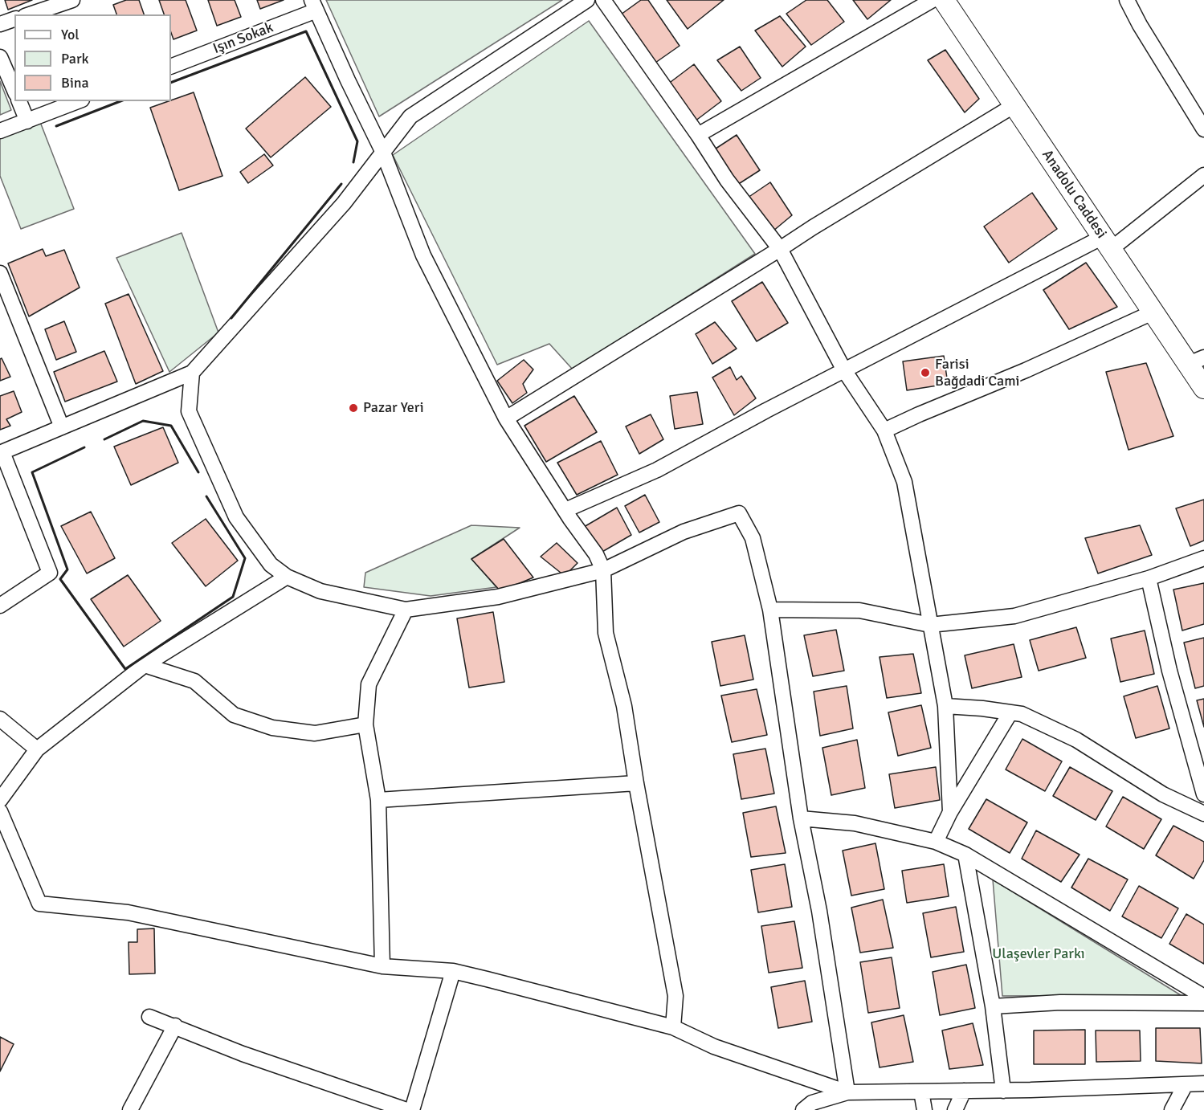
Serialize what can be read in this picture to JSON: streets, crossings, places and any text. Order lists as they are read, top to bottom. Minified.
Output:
{"streets":{"street":["Işın Sokak","Anadolu Caddesi"]},"parks":["Ulaşevler Parkı"],"places":["Farisi Bağdadi Cami","Pazar Yeri"],"legend":["Yol","Park","Bina"]}
